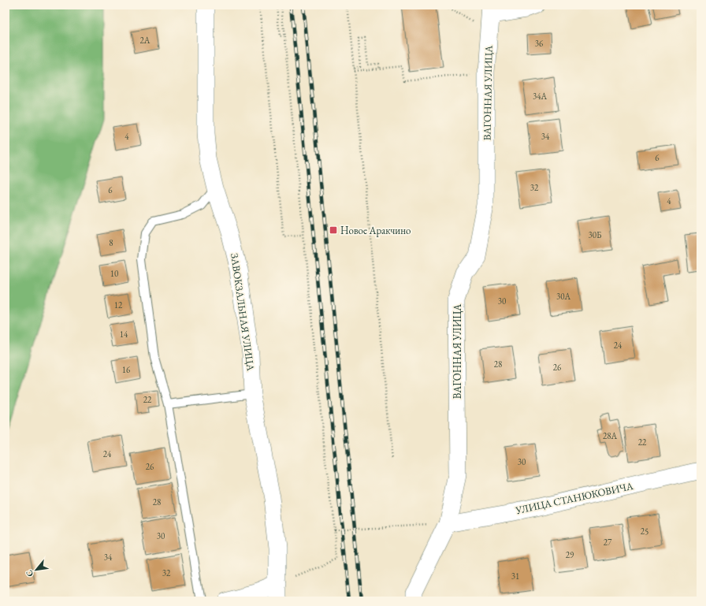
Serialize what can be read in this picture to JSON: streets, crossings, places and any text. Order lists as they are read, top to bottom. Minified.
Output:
{"streets":{"street":["ВАГОННАЯ УЛИЦА","ЗАВОКЗАЛЬНАЯ УЛИЦА","УЛИЦА СТАНЮКОВИЧА"]},"crossings":[["ВАГОННАЯ УЛИЦА","УЛИЦА СТАНЮКОВИЧА"]],"places":{"transit":["Новое Аракчино"]},"house_numbers":["2А","36","34А","4","34","6","32","6","4","30Б","8","10","30А","30","12","14","24","28","26","16","22","28А","22","24","30","26","28","25","30","27","29","34","32","31"],"north":"bottom left"}
